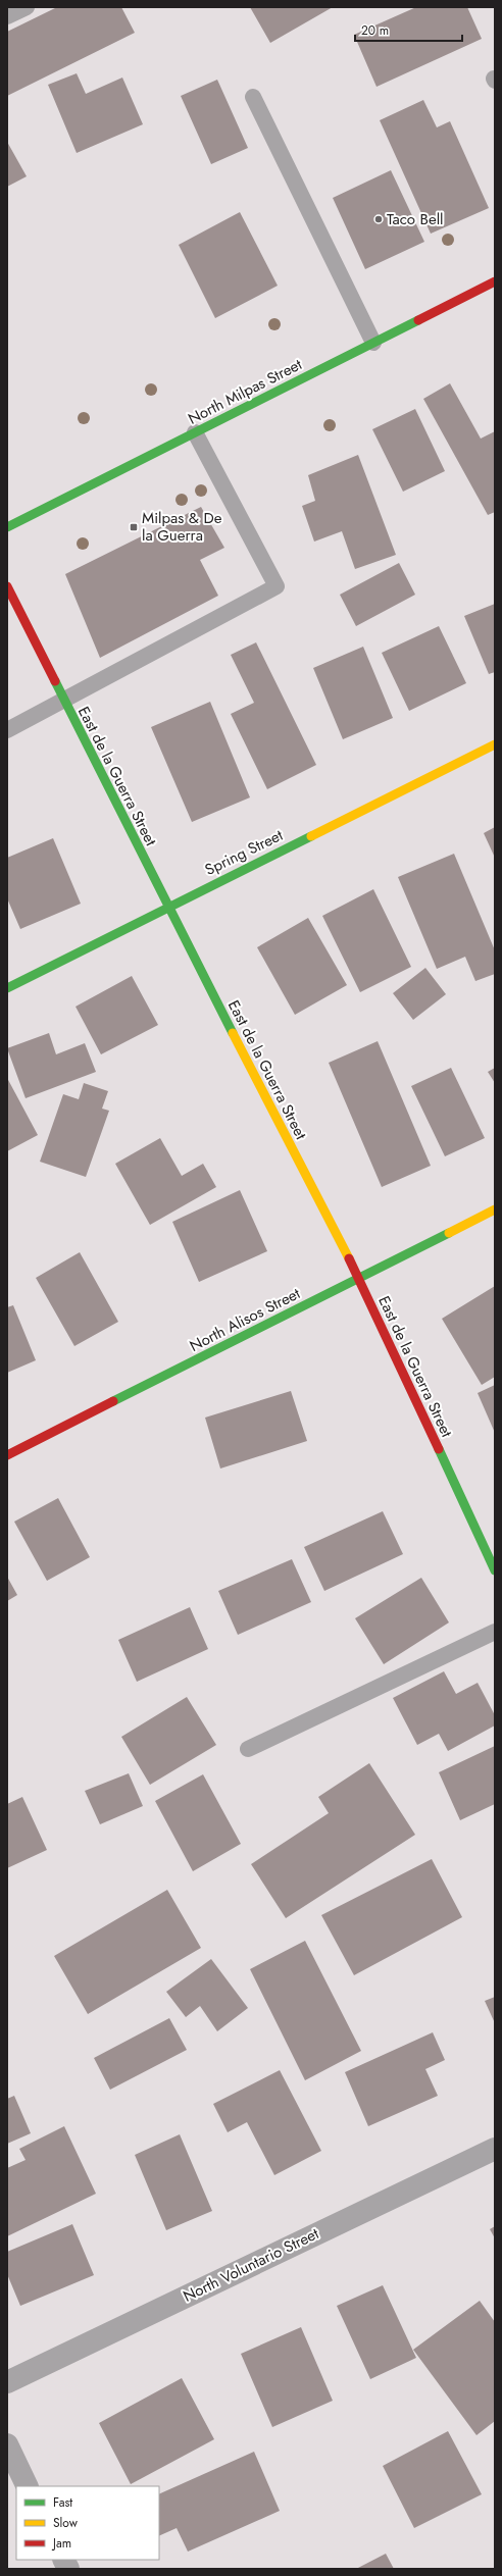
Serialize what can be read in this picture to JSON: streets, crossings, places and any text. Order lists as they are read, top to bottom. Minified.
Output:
{"streets":{"street":["North Milpas Street","East de la Guerra Street","Spring Street","North Alisos Street","North Voluntario Street"]},"crossings":[["East de la Guerra Street","Spring Street"],["East de la Guerra Street","North Alisos Street"]],"places":{"other":["Taco Bell"],"transit":["Milpas & De la Guerra"]},"legend":["Fast","Slow","Jam"],"scale_bar":"20 m"}
